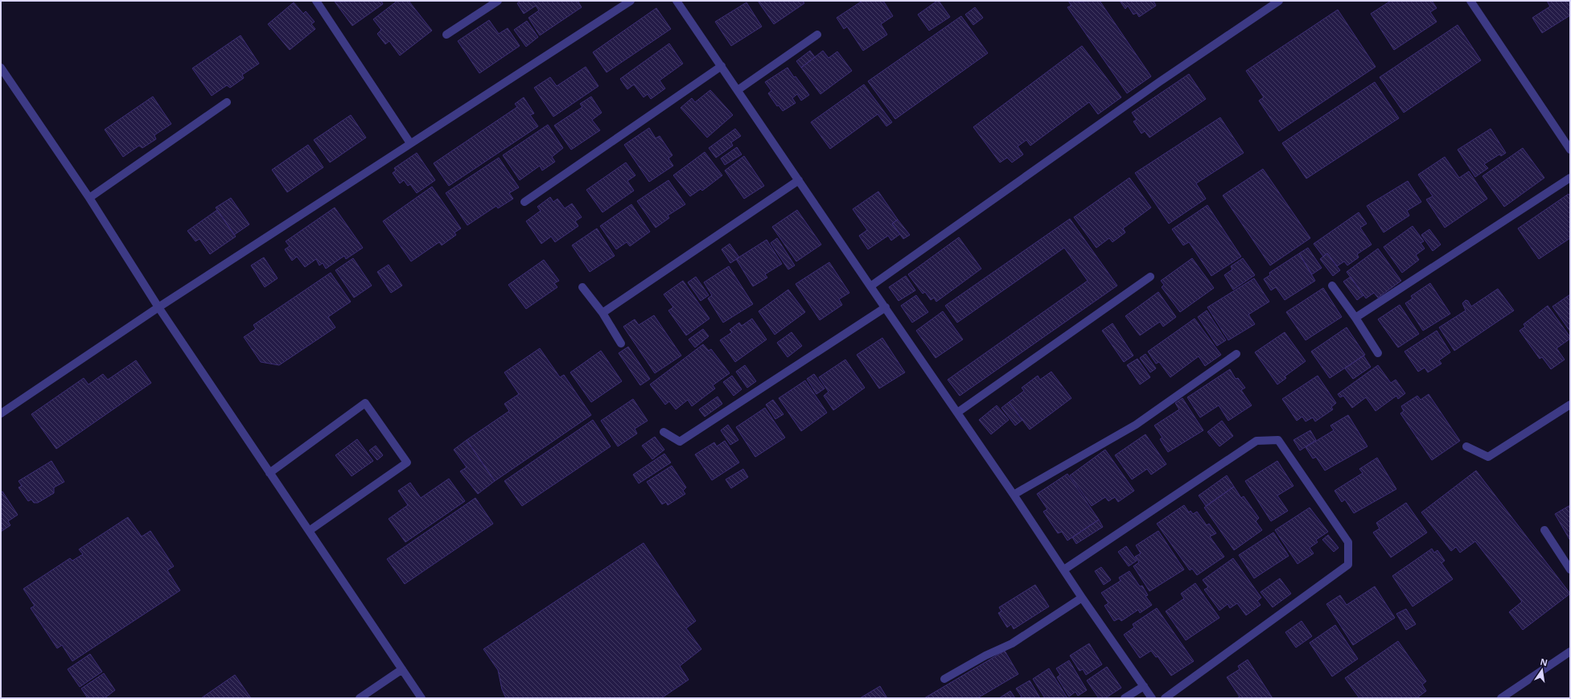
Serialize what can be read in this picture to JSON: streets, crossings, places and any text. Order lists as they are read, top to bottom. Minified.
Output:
{"north":"top"}
